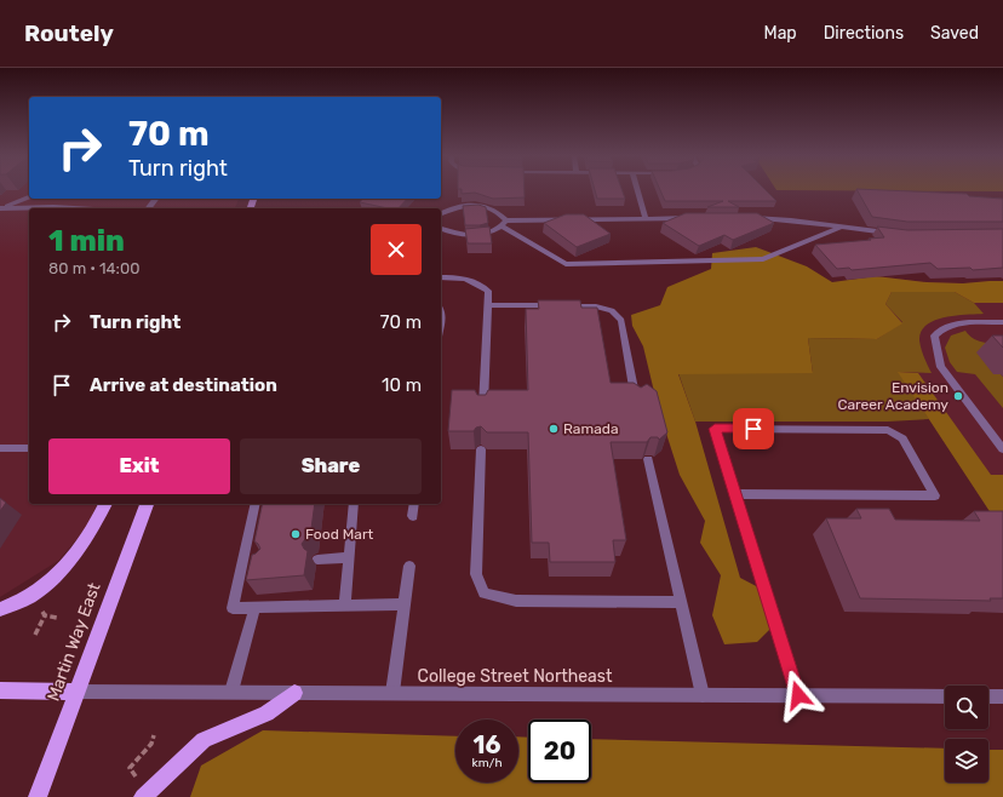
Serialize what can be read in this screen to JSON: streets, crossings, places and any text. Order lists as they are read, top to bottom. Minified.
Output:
{"streets":{"main road":["Martin Way East"],"street":["College Street Northeast"]},"crossings":[["Martin Way East","College Street Northeast"]],"places":["Envision Career Academy","Ramada","Food Mart"],"page":{"header":"Routely","nav":["Map","Directions","Saved"],"turn":["70 m","Turn right"],"heading":["1 min","80 m · 14:00"],"list":[{"name":"Turn right","value":"70 m"},{"name":"Arrive at destination","value":"10 m"}],"buttons":["Exit","Share"],"speed":"16 km/h","limit":"20"}}
